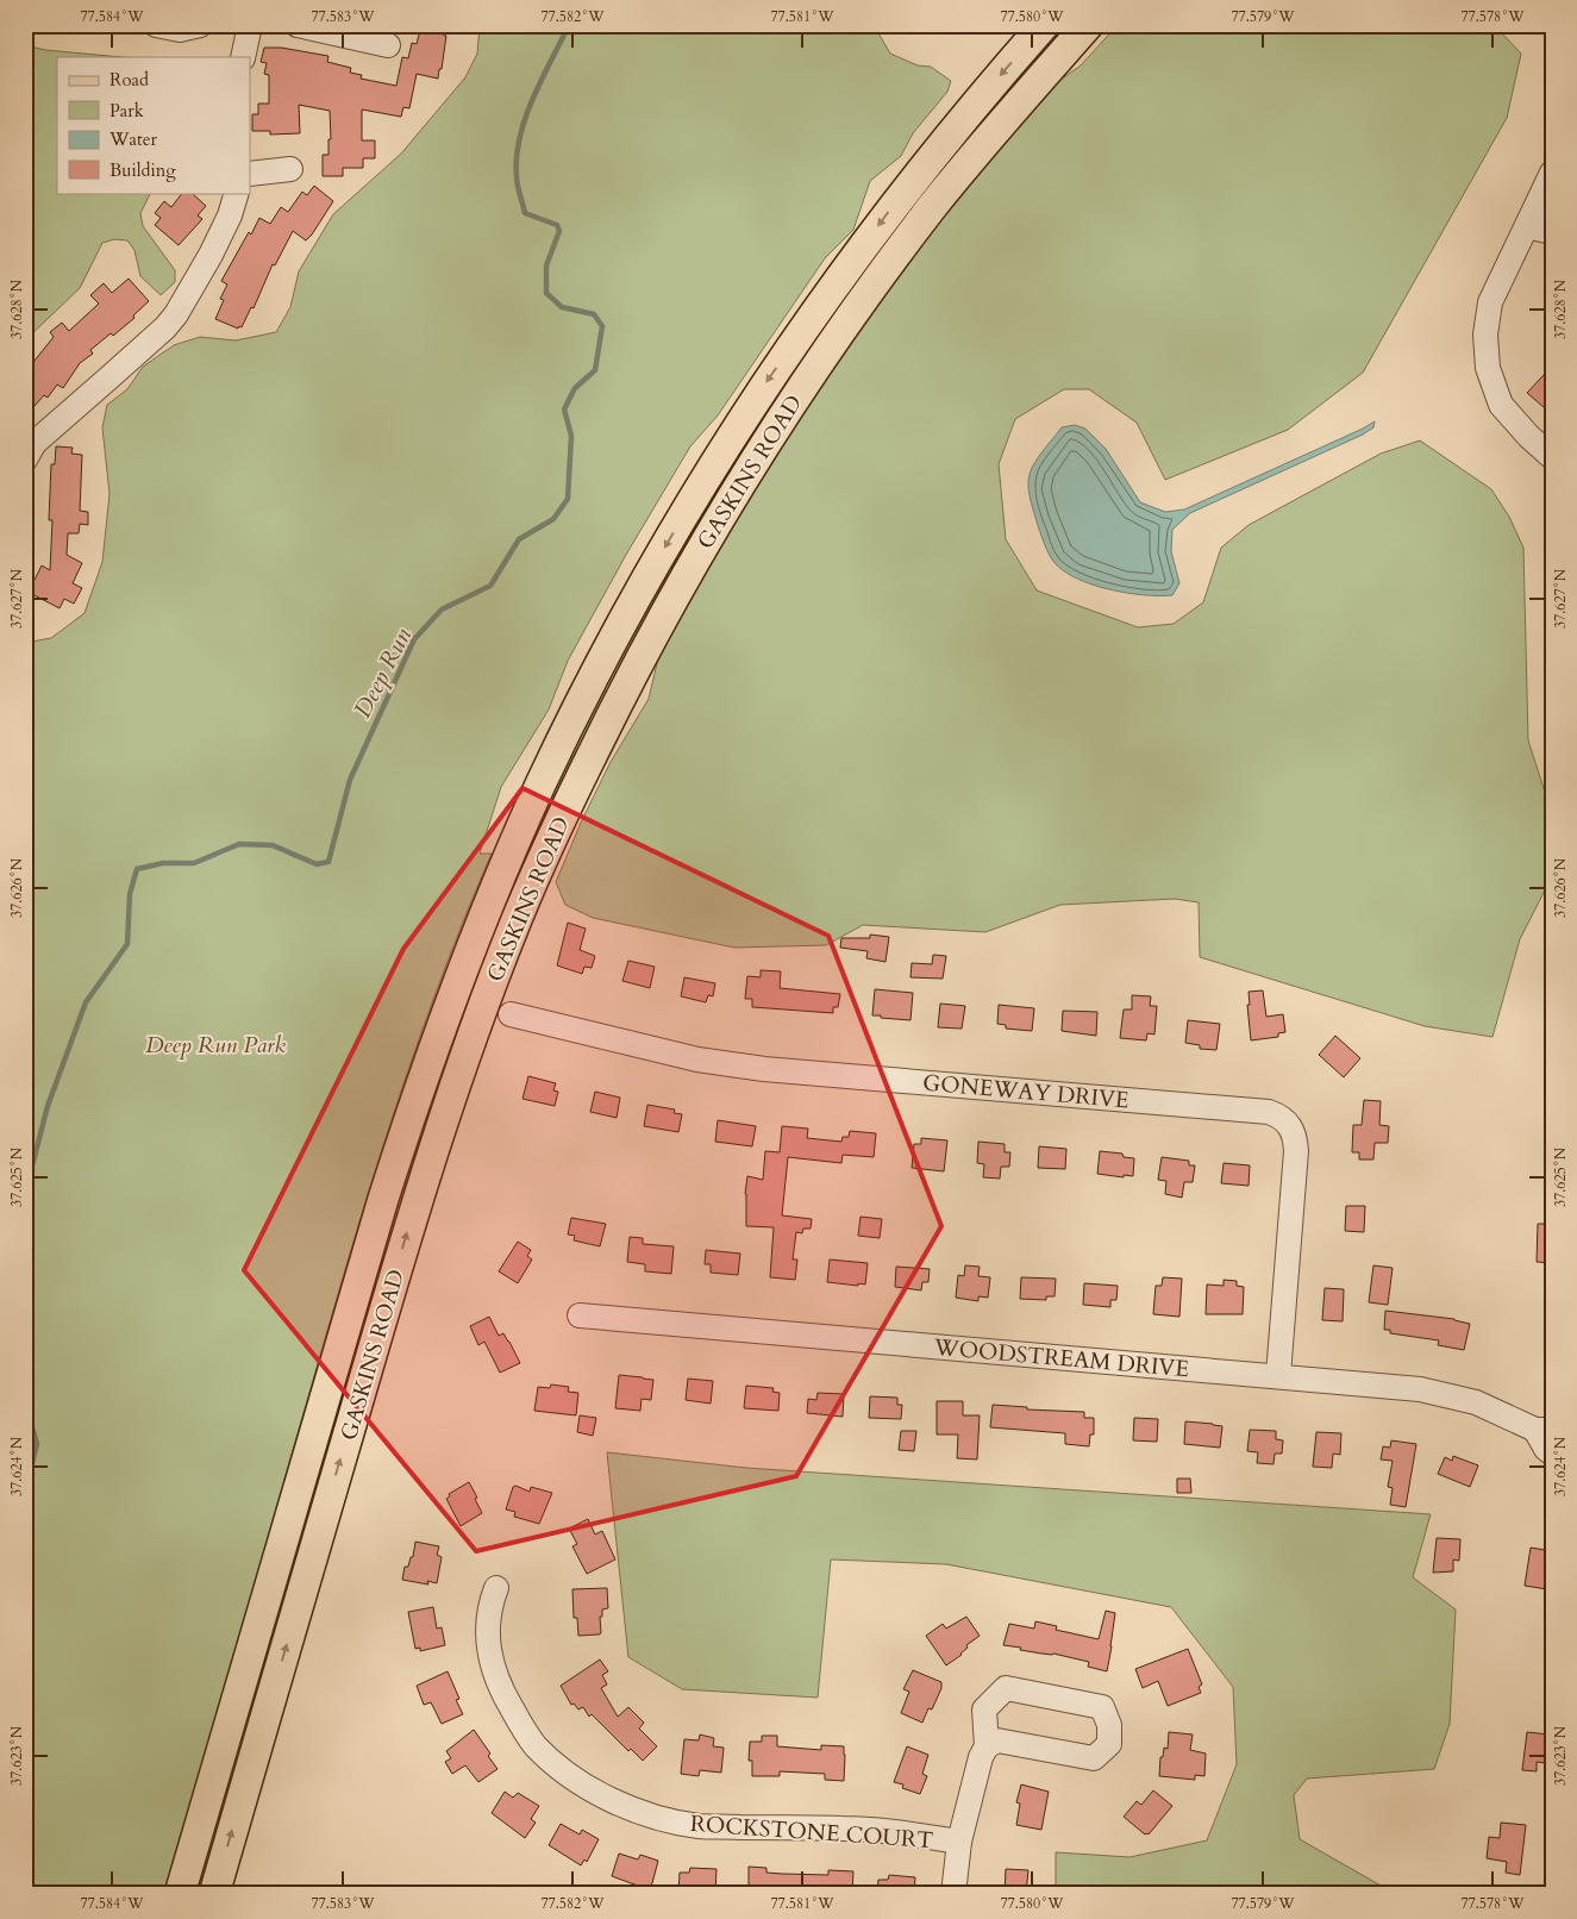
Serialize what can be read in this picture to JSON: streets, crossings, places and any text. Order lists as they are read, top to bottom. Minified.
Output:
{"streets":{"main road":["GASKINS ROAD"],"street":["GONEWAY DRIVE","WOODSTREAM DRIVE","ROCKSTONE COURT"]},"crossings":[["GONEWAY DRIVE","WOODSTREAM DRIVE"]],"water":["Deep Run"],"parks":["Deep Run Park"],"legend":["Road","Park","Water","Building"],"coordinates":["77.584°W","77.583°W","77.582°W","77.581°W","77.580°W","77.579°W","77.578°W","37.628°N","37.627°N","37.626°N","37.625°N","37.624°N","37.623°N"]}
